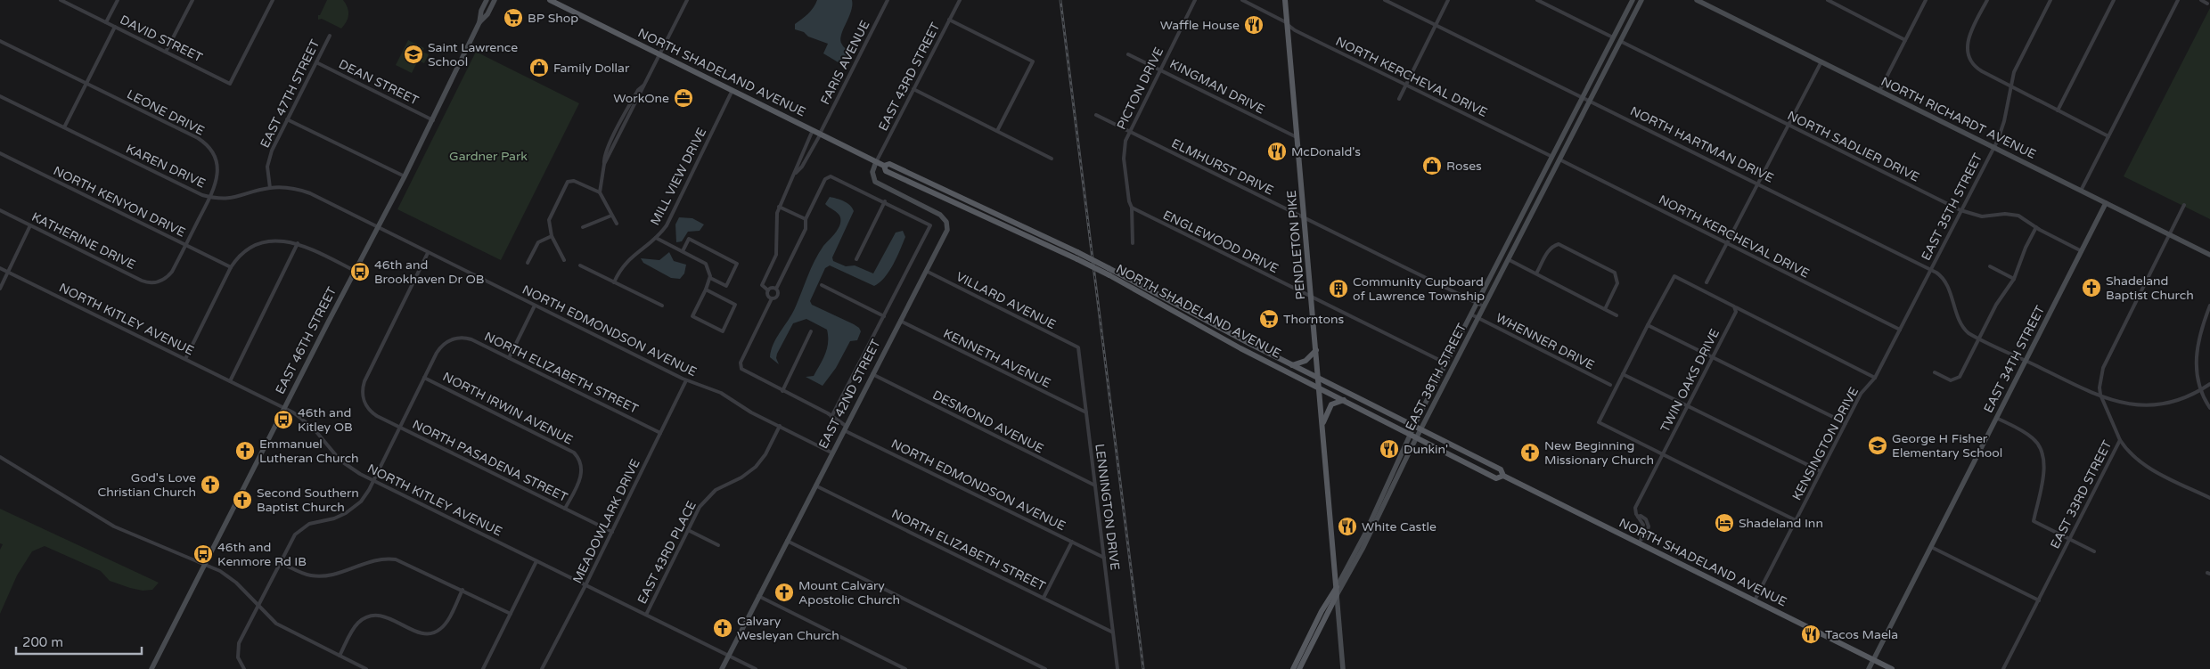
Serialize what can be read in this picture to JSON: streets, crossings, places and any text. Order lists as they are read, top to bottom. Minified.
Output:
{"streets":{"main road":["NORTH SHADELAND AVENUE","NORTH RICHARDT AVENUE","PENDLETON PIKE","EAST 46TH STREET","EAST 34TH STREET","EAST 38TH STREET","EAST 42ND STREET"],"street":["DAVID STREET","FARIS AVENUE","EAST 43RD STREET","NORTH KERCHEVAL DRIVE","DEAN STREET","KINGMAN DRIVE","PICTON DRIVE","EAST 47TH STREET","LEONE DRIVE","NORTH HARTMAN DRIVE","NORTH SADLIER DRIVE","KAREN DRIVE","ELMHURST DRIVE","MILL VIEW DRIVE","NORTH KENYON DRIVE","EAST 35TH STREET","KATHERINE DRIVE","ENGLEWOOD DRIVE","VILLARD AVENUE","NORTH KITLEY AVENUE","NORTH EDMONDSON AVENUE","WHENNER DRIVE","KENNETH AVENUE","NORTH ELIZABETH STREET","TWIN OAKS DRIVE","NORTH IRWIN AVENUE","DESMOND AVENUE","KENSINGTON DRIVE","NORTH PASADENA STREET","EAST 33RD STREET","LENNINGTON DRIVE","MEADOWLARK DRIVE","EAST 43RD PLACE"]},"crossings":[["FARIS AVENUE","NORTH SHADELAND AVENUE"],["NORTH SHADELAND AVENUE","EAST 43RD STREET"],["NORTH SHADELAND AVENUE","MILL VIEW DRIVE"],["NORTH SHADELAND AVENUE","PENDLETON PIKE"],["NORTH SHADELAND AVENUE","EAST 34TH STREET"],["NORTH SHADELAND AVENUE","EAST 38TH STREET"],["NORTH SHADELAND AVENUE","TWIN OAKS DRIVE"],["NORTH SHADELAND AVENUE","EAST 42ND STREET"],["NORTH SHADELAND AVENUE","KENSINGTON DRIVE"],["EAST 43RD STREET","EAST 42ND STREET"],["NORTH KERCHEVAL DRIVE","EAST 35TH STREET"],["NORTH KERCHEVAL DRIVE","PENDLETON PIKE"],["NORTH KERCHEVAL DRIVE","EAST 38TH STREET"],["DEAN STREET","EAST 47TH STREET"],["DEAN STREET","EAST 46TH STREET"],["KINGMAN DRIVE","PICTON DRIVE"],["KINGMAN DRIVE","PENDLETON PIKE"],["PICTON DRIVE","ELMHURST DRIVE"],["PICTON DRIVE","ENGLEWOOD DRIVE"],["EAST 47TH STREET","KAREN DRIVE"],["LEONE DRIVE","KAREN DRIVE"],["LEONE DRIVE","NORTH KENYON DRIVE"],["LEONE DRIVE","KATHERINE DRIVE"],["NORTH RICHARDT AVENUE","EAST 35TH STREET"],["NORTH RICHARDT AVENUE","EAST 34TH STREET"],["NORTH RICHARDT AVENUE","EAST 33RD STREET"],["NORTH HARTMAN DRIVE","EAST 35TH STREET"],["NORTH HARTMAN DRIVE","EAST 34TH STREET"],["NORTH HARTMAN DRIVE","EAST 38TH STREET"],["NORTH HARTMAN DRIVE","EAST 33RD STREET"],["NORTH SADLIER DRIVE","EAST 35TH STREET"],["NORTH SADLIER DRIVE","EAST 34TH STREET"],["NORTH SADLIER DRIVE","EAST 38TH STREET"],["KAREN DRIVE","NORTH EDMONDSON AVENUE"],["KAREN DRIVE","EAST 46TH STREET"],["ELMHURST DRIVE","PENDLETON PIKE"],["ELMHURST DRIVE","EAST 38TH STREET"],["EAST 35TH STREET","KENSINGTON DRIVE"],["ENGLEWOOD DRIVE","PENDLETON PIKE"],["ENGLEWOOD DRIVE","EAST 38TH STREET"],["PENDLETON PIKE","EAST 38TH STREET"],["VILLARD AVENUE","EAST 42ND STREET"],["VILLARD AVENUE","LENNINGTON DRIVE"],["NORTH KITLEY AVENUE","EAST 46TH STREET"],["NORTH KITLEY AVENUE","EAST 42ND STREET"],["NORTH KITLEY AVENUE","MEADOWLARK DRIVE"],["NORTH KITLEY AVENUE","EAST 43RD PLACE"],["NORTH EDMONDSON AVENUE","EAST 46TH STREET"],["NORTH EDMONDSON AVENUE","EAST 42ND STREET"],["NORTH EDMONDSON AVENUE","NORTH PASADENA STREET"],["NORTH EDMONDSON AVENUE","LENNINGTON DRIVE"],["NORTH EDMONDSON AVENUE","MEADOWLARK DRIVE"],["NORTH EDMONDSON AVENUE","EAST 43RD PLACE"],["WHENNER DRIVE","EAST 38TH STREET"],["KENNETH AVENUE","EAST 42ND STREET"],["KENNETH AVENUE","LENNINGTON DRIVE"],["NORTH ELIZABETH STREET","EAST 42ND STREET"],["NORTH ELIZABETH STREET","NORTH IRWIN AVENUE"],["NORTH ELIZABETH STREET","LENNINGTON DRIVE"],["NORTH ELIZABETH STREET","MEADOWLARK DRIVE"],["EAST 42ND STREET","DESMOND AVENUE"],["NORTH IRWIN AVENUE","NORTH PASADENA STREET"],["DESMOND AVENUE","LENNINGTON DRIVE"],["NORTH PASADENA STREET","MEADOWLARK DRIVE"]],"parks":["Gardner Park"],"places":{"supermarket":["BP Shop","Thorntons"],"restaurant":["Waffle House","McDonald's","Dunkin'","White Castle","Tacos Maela"],"school or university":["Saint Lawrence School","George H Fisher Elementary School"],"shop":["Family Dollar","Roses"],"office":["WorkOne"],"bus stop":["46th and Brookhaven Dr OB","46th and Kitley OB","46th and Kenmore Rd IB"],"church":["Shadeland Baptist Church","Emmanuel Lutheran Church","New Beginning Missionary Church","God's Love Christian Church","Second Southern Baptist Church","Mount Calvary Apostolic Church","Calvary Wesleyan Church"],"building":["Community Cupboard of Lawrence Township"],"hotel":["Shadeland Inn"]},"scale_bar":"200 m"}
